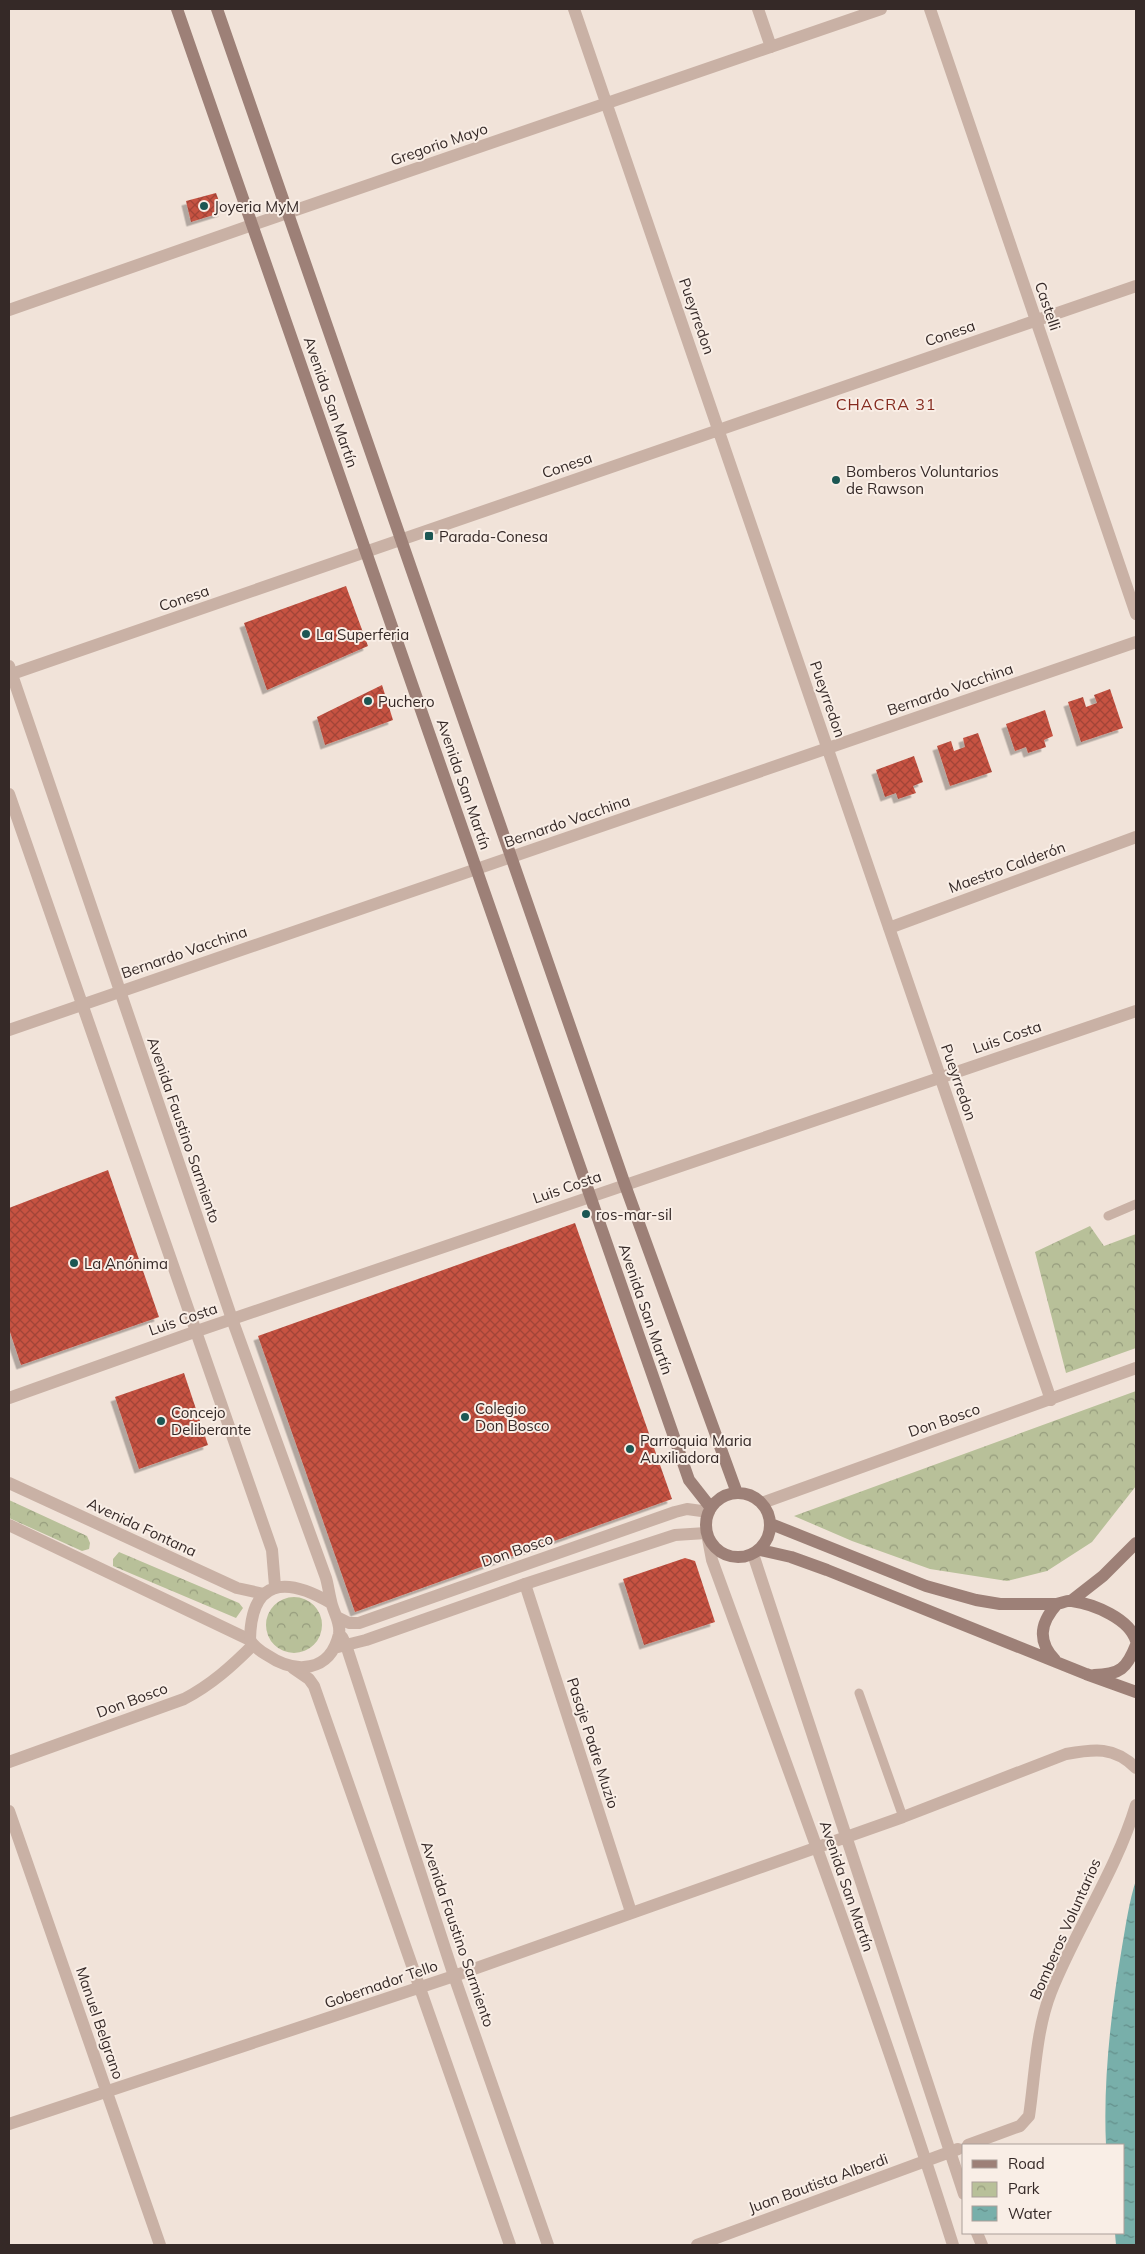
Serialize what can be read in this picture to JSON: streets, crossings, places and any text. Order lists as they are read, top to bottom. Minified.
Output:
{"streets":{"main road":["Avenida San Martín"],"street":["Gregorio Mayo","Castelli","Pueyrredon","Conesa","Bernardo Vacchina","Maestro Calderón","Luis Costa","Avenida Faustino Sarmiento","Don Bosco","Avenida Fontana","Pasaje Padre Muzio","Bomberos Voluntarios","Gobernador Tello","Manuel Belgrano","Juan Bautista Alberdi"]},"crossings":[["Gregorio Mayo","Pueyrredon"],["Gregorio Mayo","Avenida San Martín"],["Castelli","Conesa"],["Pueyrredon","Conesa"],["Pueyrredon","Bernardo Vacchina"],["Pueyrredon","Maestro Calderón"],["Pueyrredon","Luis Costa"],["Pueyrredon","Don Bosco"],["Conesa","Avenida San Martín"],["Conesa","Avenida Faustino Sarmiento"],["Avenida San Martín","Bernardo Vacchina"],["Avenida San Martín","Luis Costa"],["Avenida San Martín","Don Bosco"],["Avenida San Martín","Gobernador Tello"],["Avenida San Martín","Juan Bautista Alberdi"],["Bernardo Vacchina","Avenida Faustino Sarmiento"],["Luis Costa","Avenida Faustino Sarmiento"],["Avenida Faustino Sarmiento","Don Bosco"],["Avenida Faustino Sarmiento","Avenida Fontana"],["Avenida Faustino Sarmiento","Gobernador Tello"],["Don Bosco","Avenida Fontana"],["Pasaje Padre Muzio","Gobernador Tello"],["Gobernador Tello","Manuel Belgrano"]],"districts":["CHACRA 31"],"places":{"other":["Joyeria MyM","Bomberos Voluntarios de Rawson","La Superferia","Puchero","ros-mar-sil","La Anónima","Colegio Don Bosco","Concejo Deliberante","Parroquia Maria Auxiliadora"],"transit":["Parada-Conesa"]},"legend":["Road","Park","Water"]}
